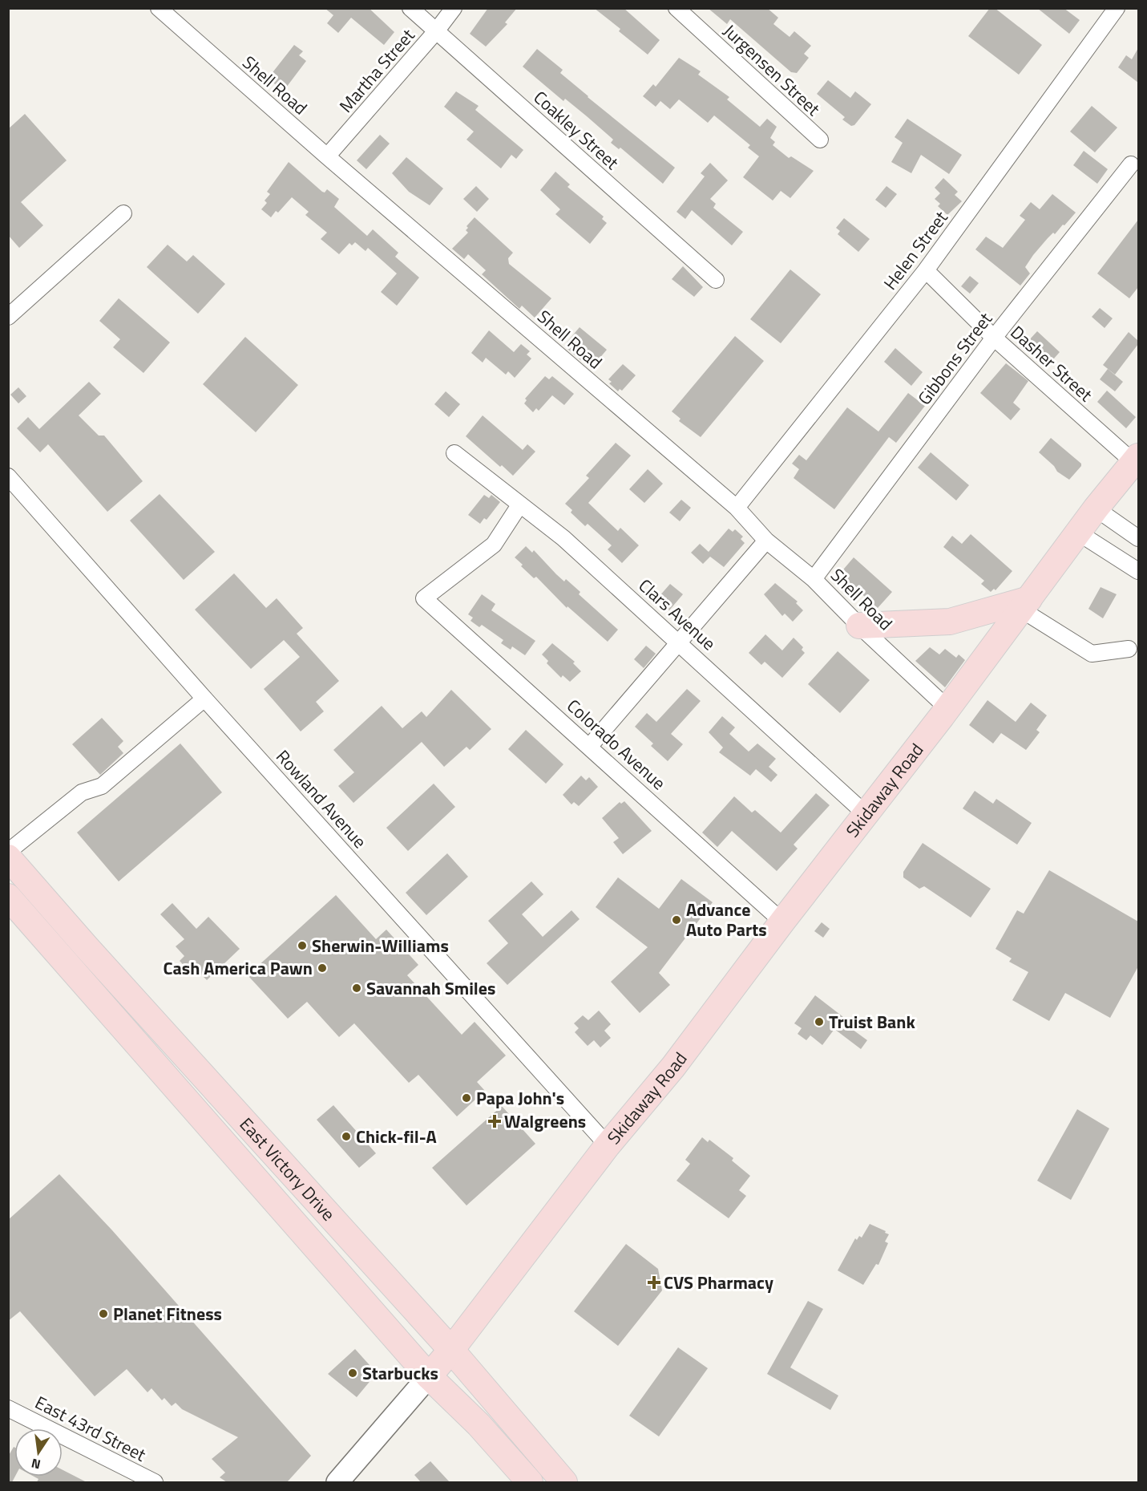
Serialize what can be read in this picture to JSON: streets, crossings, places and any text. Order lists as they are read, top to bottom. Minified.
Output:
{"streets":{"main road":["Skidaway Road","East Victory Drive"],"street":["Jurgensen Street","Martha Street","Shell Road","Coakley Street","Helen Street","Gibbons Street","Dasher Street","Clars Avenue","Colorado Avenue","Rowland Avenue","East 43rd Street"]},"crossings":[["Martha Street","Shell Road"],["Martha Street","Coakley Street"],["Shell Road","Helen Street"],["Shell Road","Gibbons Street"],["Shell Road","Skidaway Road"],["Helen Street","Dasher Street"],["Gibbons Street","Dasher Street"],["Dasher Street","Skidaway Road"],["Clars Avenue","Colorado Avenue"],["Clars Avenue","Skidaway Road"],["Colorado Avenue","Skidaway Road"],["Skidaway Road","Rowland Avenue"],["Skidaway Road","East Victory Drive"]],"places":{"other":["Advance Auto Parts","Sherwin-Williams","Cash America Pawn","Savannah Smiles","Truist Bank","Papa John's","Chick-fil-A","Planet Fitness","Starbucks"],"health":["Walgreens","CVS Pharmacy"]},"north":"bottom"}
